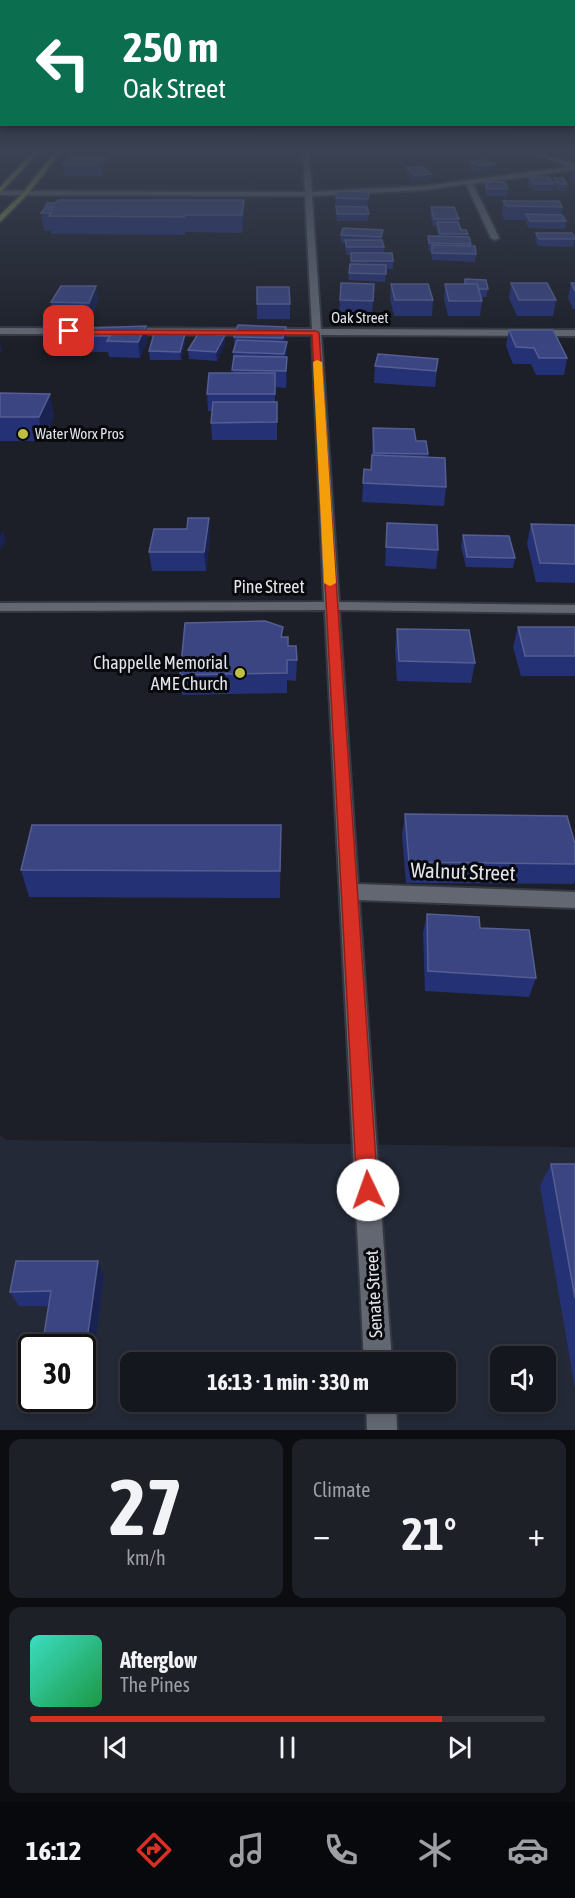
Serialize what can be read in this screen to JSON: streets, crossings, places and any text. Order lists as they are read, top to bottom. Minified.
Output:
{"streets":{"street":["Oak Street","Pine Street","Walnut Street","Senate Street"]},"crossings":[["Oak Street","Senate Street"],["Pine Street","Senate Street"],["Walnut Street","Senate Street"]],"places":["Water Worx Pros","Chappelle Memorial AME Church"],"page":{"turn":["250 m","Oak Street"],"limit":"30","trip":"16:13 · 1 min · 330 m","tile":[["27","km/h"],"Climate"],"heat":["−","21°","+"],"song":["Afterglow","The Pines"],"tabs":"16:12"}}
